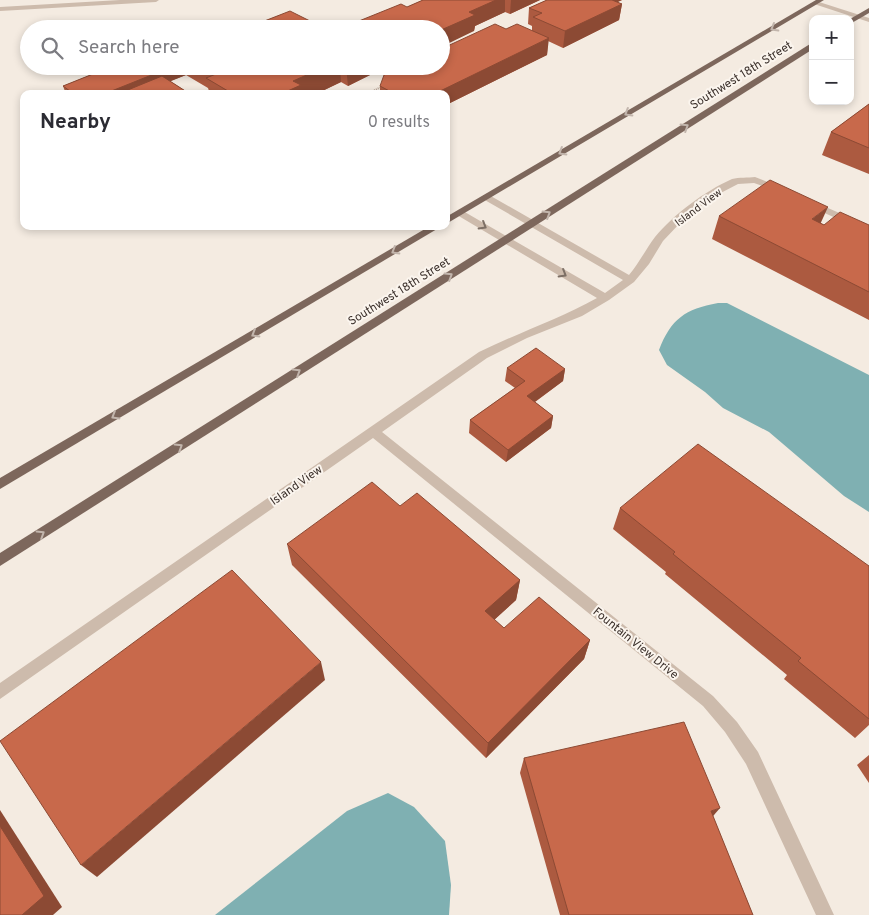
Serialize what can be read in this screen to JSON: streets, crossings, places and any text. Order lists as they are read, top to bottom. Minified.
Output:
{"streets":{"main road":["Southwest 18th Street"],"street":["Island View","Fountain View Drive"]},"crossings":[["Island View","Fountain View Drive"]],"page":{"map_buttons":["+","−"],"search":"Search here","heading":["Nearby","0 results"]}}
